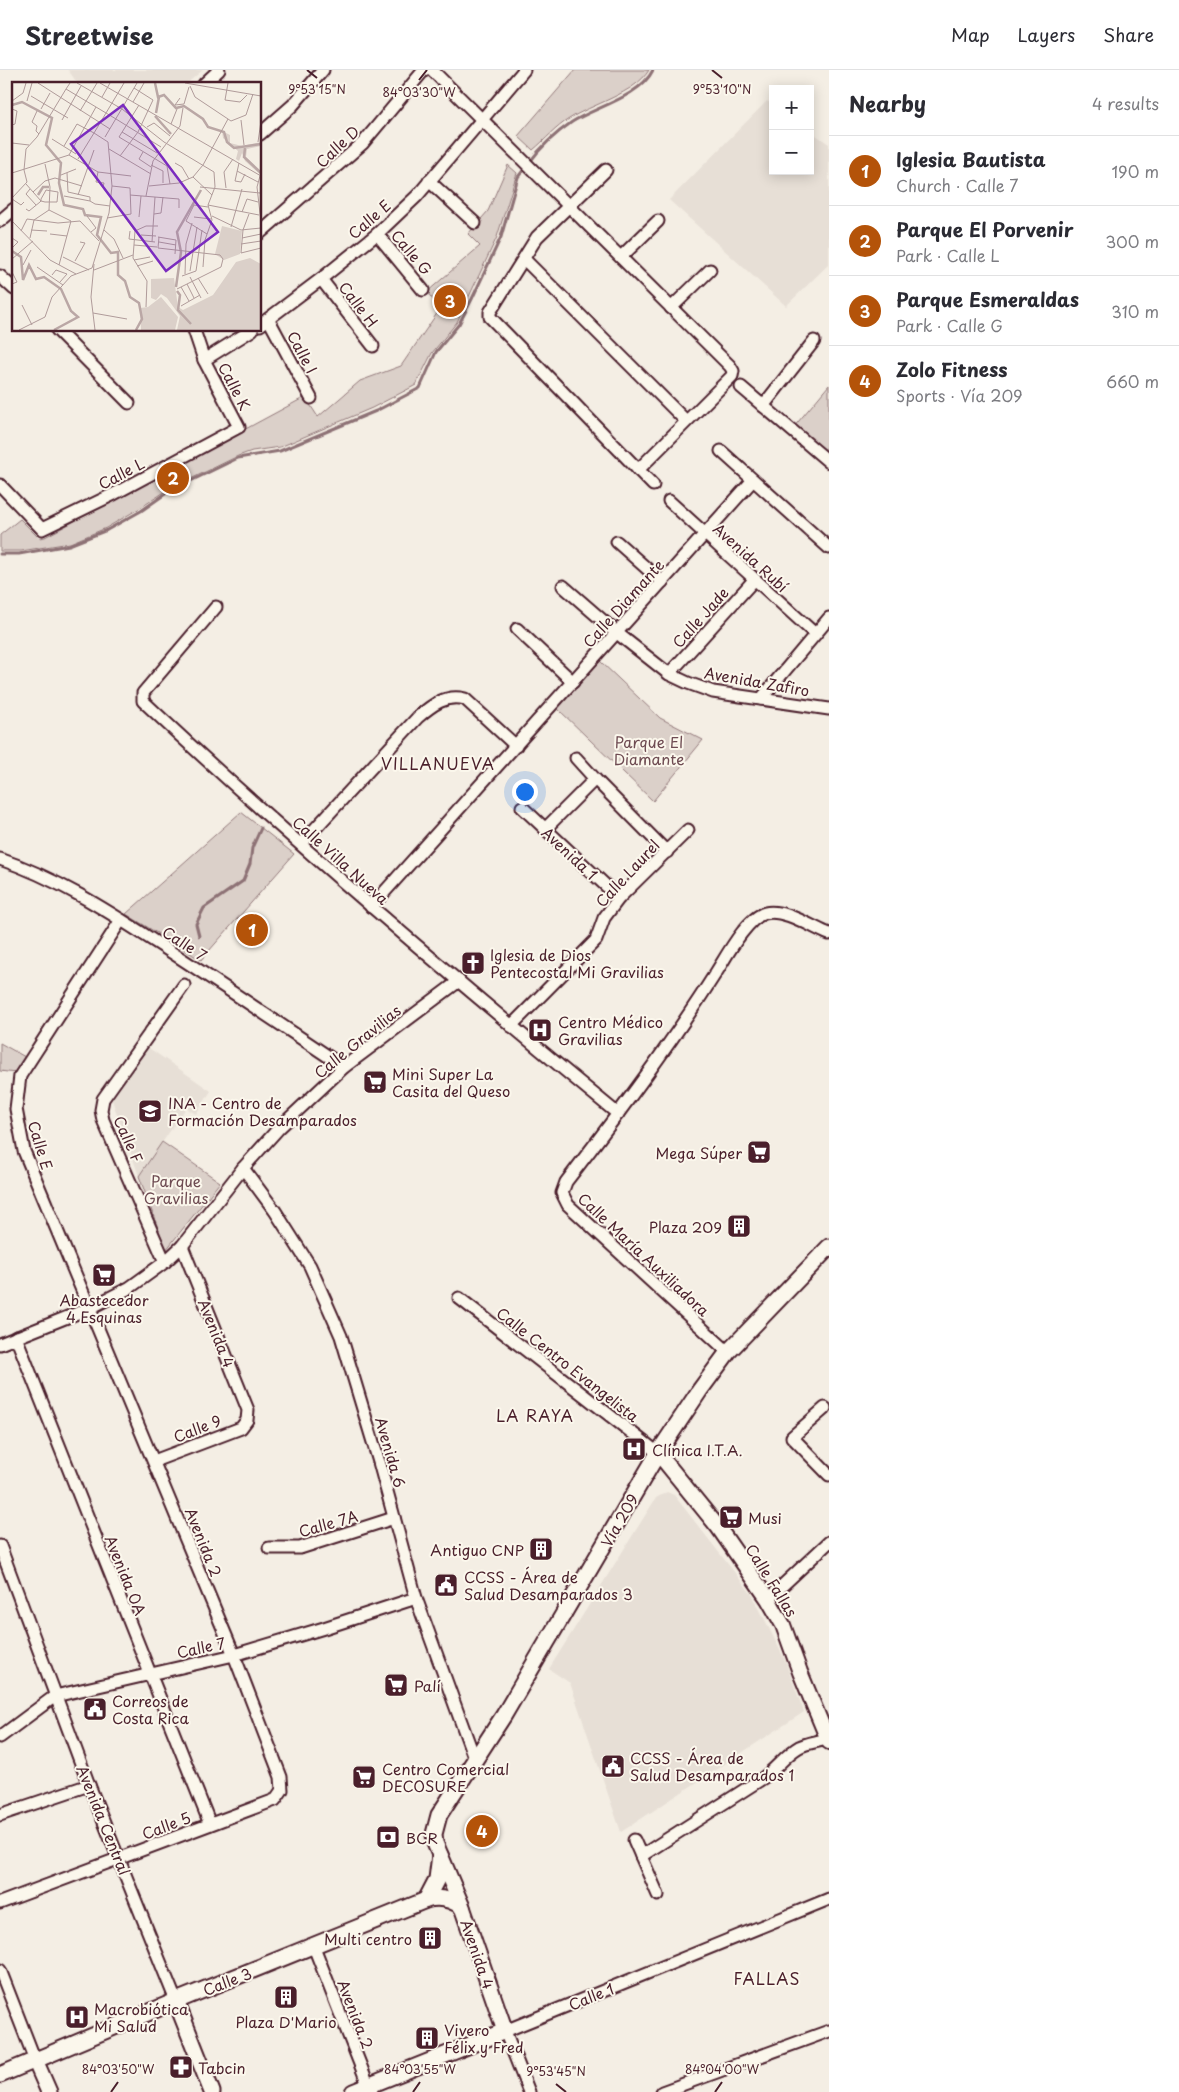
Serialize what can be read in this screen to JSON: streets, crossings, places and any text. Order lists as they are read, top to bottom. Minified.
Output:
{"streets":{"main road":["Avenida 4","Vía 209","Avenida Central","Calle 3","Calle 1"],"street":["Calle D","Calle E","Calle G","Calle H","Calle I","Calle K","Calle L","Avenida Rubí","Calle Diamante","Calle Jade","Avenida Zafiro","Avenida 1","Calle Villa Nueva","Calle Laurel","Calle 7","Calle Gravilias","Calle F","Calle María Auxiliadora","Calle Centro Evangelista","Calle 9","Avenida 6","Calle 7A","Avenida 2","Avenida 0A","Calle Fallas","Calle 5"]},"crossings":[["Calle E","Calle G"],["Calle E","Calle H"],["Calle E","Calle I"],["Calle E","Calle 7"],["Calle E","Calle Gravilias"],["Calle E","Avenida 2"],["Calle K","Calle L"],["Avenida Rubí","Calle Diamante"],["Avenida Rubí","Calle Jade"],["Calle Diamante","Avenida Zafiro"],["Calle Diamante","Calle Villa Nueva"],["Calle Jade","Avenida Zafiro"],["Avenida 1","Calle Laurel"],["Calle Villa Nueva","Calle Laurel"],["Calle Villa Nueva","Calle Gravilias"],["Calle Villa Nueva","Calle María Auxiliadora"],["Calle 7","Calle Gravilias"],["Calle 7","Avenida 6"],["Calle 7","Avenida 2"],["Calle 7","Avenida 0A"],["Calle 7","Avenida Central"],["Calle Gravilias","Calle F"],["Calle Gravilias","Avenida 4"],["Calle Gravilias","Avenida 6"],["Calle Gravilias","Avenida 2"],["Calle Gravilias","Avenida 0A"],["Calle María Auxiliadora","Vía 209"],["Avenida 4","Calle 9"],["Avenida 4","Vía 209"],["Avenida 4","Calle 1"],["Calle Centro Evangelista","Vía 209"],["Calle Centro Evangelista","Calle Fallas"],["Calle 9","Avenida 2"],["Avenida 6","Vía 209"],["Avenida 6","Calle 7A"],["Vía 209","Calle Fallas"],["Avenida 2","Calle 5"],["Avenida 2","Calle 3"],["Avenida 2","Calle 1"],["Avenida 0A","Calle 5"],["Avenida Central","Calle 5"],["Avenida Central","Calle 3"]],"districts":["VILLANUEVA","LA RAYA","FALLAS"],"parks":["Parque El Diamante","Parque Gravilias"],"places":{"church":["Iglesia de Dios Pentecostal Mi Gravilias"],"hospital":["Centro Médico Gravilias","Clínica I.T.A.","Macrobiótica Mi Salud"],"supermarket":["Mini Super La Casita del Queso","Mega Súper","Abastecedor 4 Esquinas","Musi","Palí","Centro Comercial DECOSURE"],"school or university":["INA - Centro de Formación Desamparados"],"building":["Plaza 209","Antiguo CNP","Multi centro","Plaza D'Mario","Vivero Félix y Fred"],"public building":["CCSS - Área de Salud Desamparados 3","Correos de Costa Rica","CCSS - Área de Salud Desamparados 1"],"bank":["BCR"],"pharmacy":["Tabcin"]},"page":{"header":"Streetwise","nav":["Map","Layers","Share"],"heading":["Nearby","4 results"],"map_buttons":["+","−"],"list":[{"mark":"1","name":"Iglesia Bautista","note":"Church · Calle 7","value":"190 m"},{"mark":"2","name":"Parque El Porvenir","note":"Park · Calle L","value":"300 m"},{"mark":"3","name":"Parque Esmeraldas","note":"Park · Calle G","value":"310 m"},{"mark":"4","name":"Zolo Fitness","note":"Sports · Vía 209","value":"660 m"}],"pins":["3","2","1","4"]},"coordinates":["9°53'15\"N","9°53'10\"N","84°03'30\"W","84°03'50\"W","84°03'55\"W","84°04'00\"W","9°53'45\"N"]}
